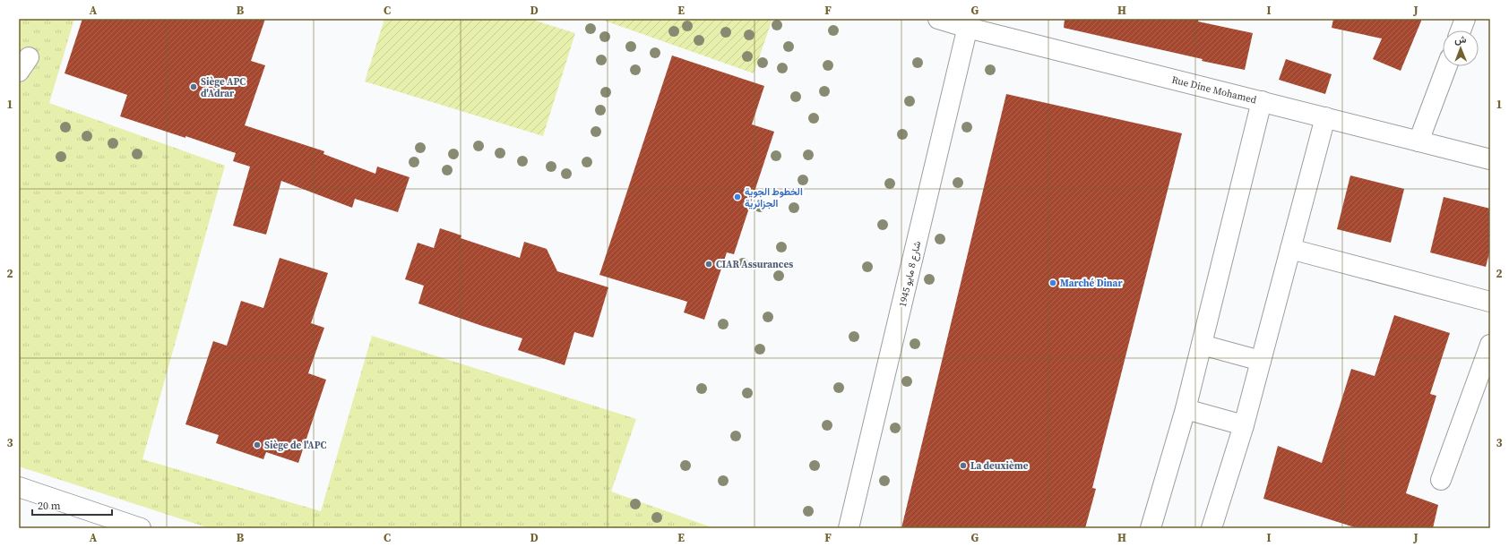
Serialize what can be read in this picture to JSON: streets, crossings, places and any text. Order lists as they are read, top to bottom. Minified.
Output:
{"streets":{"street":["Rue Dine Mohamed","شارع 8 مايو 1945"]},"crossings":[["Rue Dine Mohamed","شارع 8 مايو 1945"]],"places":["Siège APC d'Adrar","الخطوط الجوية الجزائرية","CIAR Assurances","Marché Dinar","Siège de l'APC","La deuxième"],"scale_bar":"20 m","north":"top","grid":{"columns":["A","B","C","D","E","F","G","H","I","J"],"rows":["1","2","3"]}}
